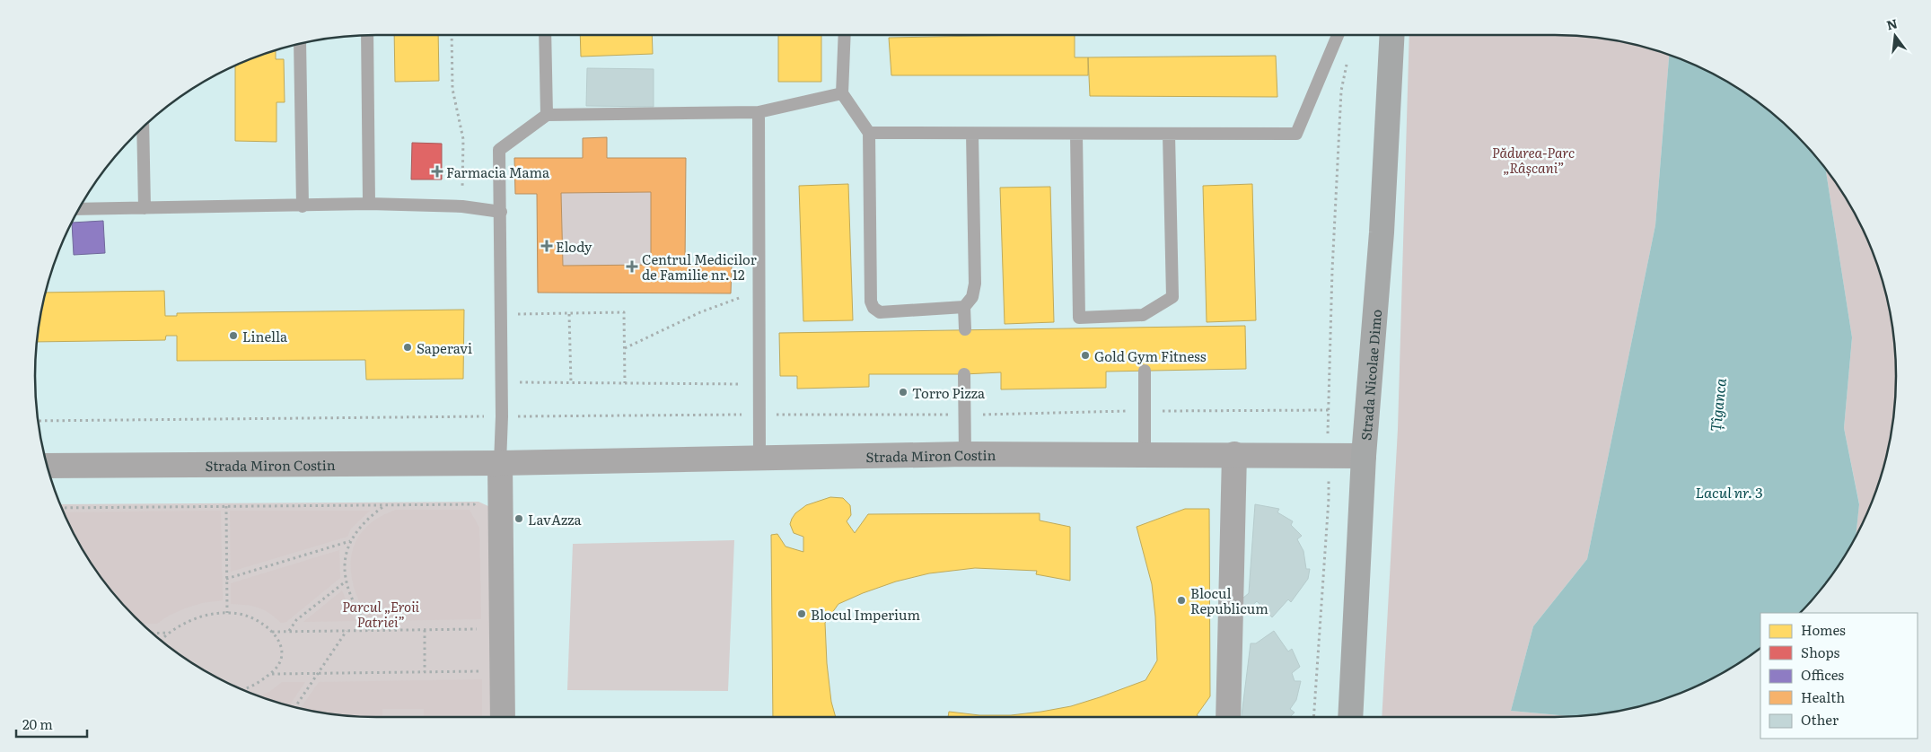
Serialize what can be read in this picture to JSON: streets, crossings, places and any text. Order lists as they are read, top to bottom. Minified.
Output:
{"streets":{"main road":["Strada Nicolae Dimo"],"street":["Strada Miron Costin"]},"crossings":[["Strada Nicolae Dimo","Strada Miron Costin"]],"water":["Țîganca","Lacul nr. 3"],"parks":["Pădurea-Parc „Râșcani”","Parcul „Eroii Patriei”"],"places":{"health":["Farmacia Mama","Elody","Centrul Medicilor de Familie nr. 12"],"other":["Linella","Saperavi","Gold Gym Fitness","Torro Pizza","LavAzza","Blocul Republicum","Blocul Imperium"]},"legend":["Homes","Shops","Offices","Health","Other"],"scale_bar":"20 m","north":"top"}
